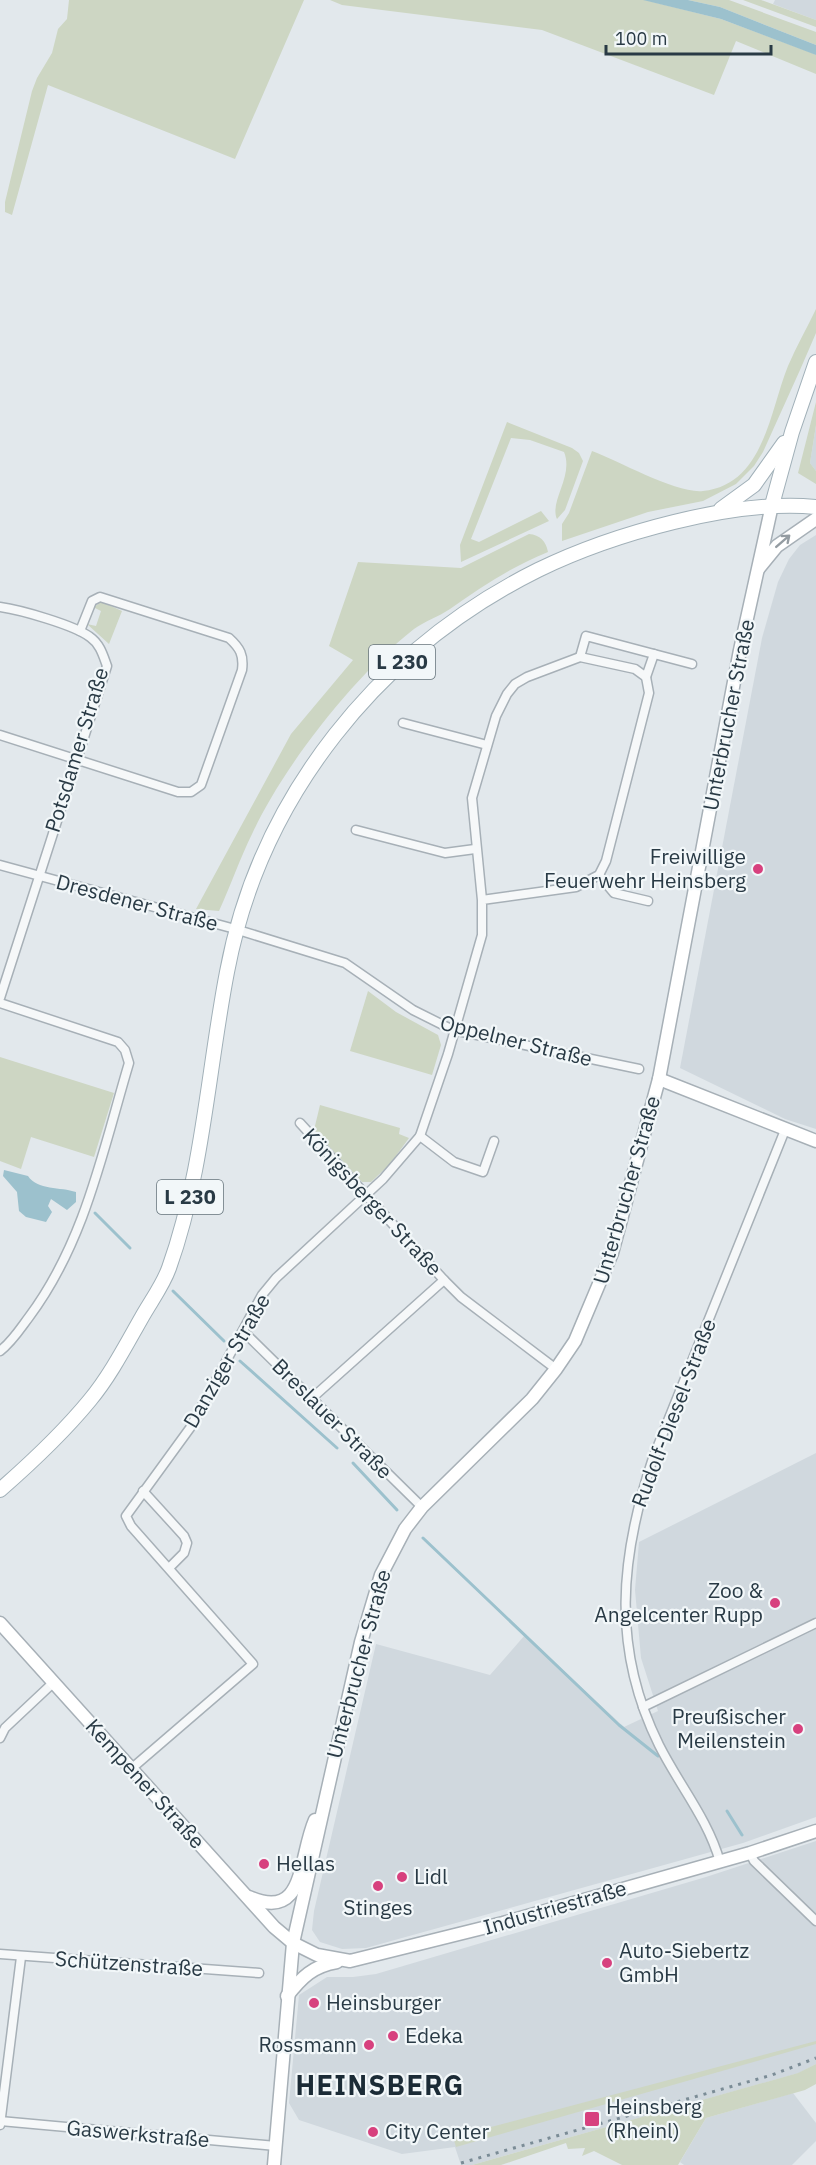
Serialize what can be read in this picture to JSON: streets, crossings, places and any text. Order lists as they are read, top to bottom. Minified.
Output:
{"streets":{"main road":["L 230"],"street":["Unterbrucher Straße","Potsdamer Straße","Dresdener Straße","Oppelner Straße","Königsberger Straße","Danziger Straße","Rudolf-Diesel-Straße","Breslauer Straße","Kempener Straße","Industriestraße","Schützenstraße","Gaswerkstraße"]},"crossings":[["L 230","Unterbrucher Straße"],["L 230","Dresdener Straße"],["L 230","Oppelner Straße"],["Unterbrucher Straße","Königsberger Straße"],["Unterbrucher Straße","Breslauer Straße"],["Unterbrucher Straße","Kempener Straße"],["Unterbrucher Straße","Industriestraße"],["Unterbrucher Straße","Gaswerkstraße"],["Potsdamer Straße","Dresdener Straße"],["Dresdener Straße","Oppelner Straße"],["Oppelner Straße","Danziger Straße"],["Königsberger Straße","Danziger Straße"],["Königsberger Straße","Breslauer Straße"],["Danziger Straße","Breslauer Straße"],["Danziger Straße","Kempener Straße"],["Rudolf-Diesel-Straße","Industriestraße"],["Kempener Straße","Industriestraße"]],"districts":["HEINSBERG"],"places":{"other":["Freiwillige Feuerwehr Heinsberg","Zoo & Angelcenter Rupp","Preußischer Meilenstein","Hellas","Lidl","Stinges","Auto-Siebertz GmbH","Heinsburger","Edeka","Rossmann","City Center"],"transit":["Heinsberg (Rheinl)"]},"scale_bar":"100 m"}
